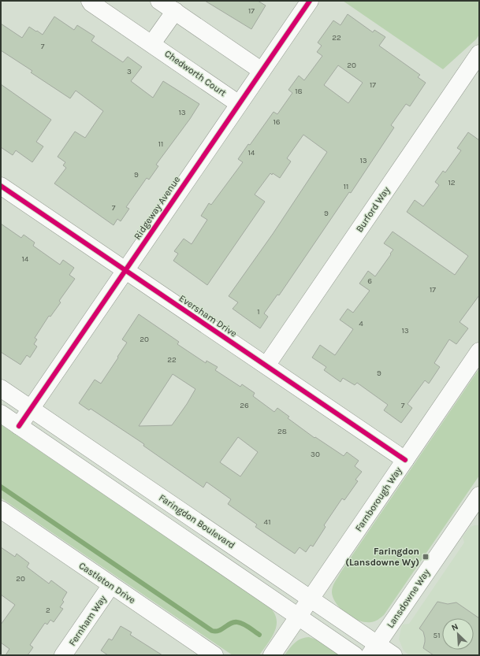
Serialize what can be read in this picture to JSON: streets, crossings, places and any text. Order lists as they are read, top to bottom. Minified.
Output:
{"streets":{"street":["Chedworth Court","Ridgeway Avenue","Burford Way","Eversham Drive","Farnborough Way","Faringdon Boulevard","Castleton Drive","Lansdowne Way","Fernham Way"]},"crossings":[["Chedworth Court","Ridgeway Avenue"],["Ridgeway Avenue","Eversham Drive"],["Ridgeway Avenue","Faringdon Boulevard"],["Burford Way","Eversham Drive"],["Eversham Drive","Farnborough Way"],["Farnborough Way","Faringdon Boulevard"],["Faringdon Boulevard","Lansdowne Way"],["Castleton Drive","Fernham Way"]],"places":{"transit":["Faringdon (Lansdowne Wy)"]},"house_numbers":["17","22","7","20","3","17","18","13","16","11","14","13","9","12","11","7","9","14","6","17","1","4","13","20","22","9","26","7","28","30","41","20","2","51"],"north":"top left"}
